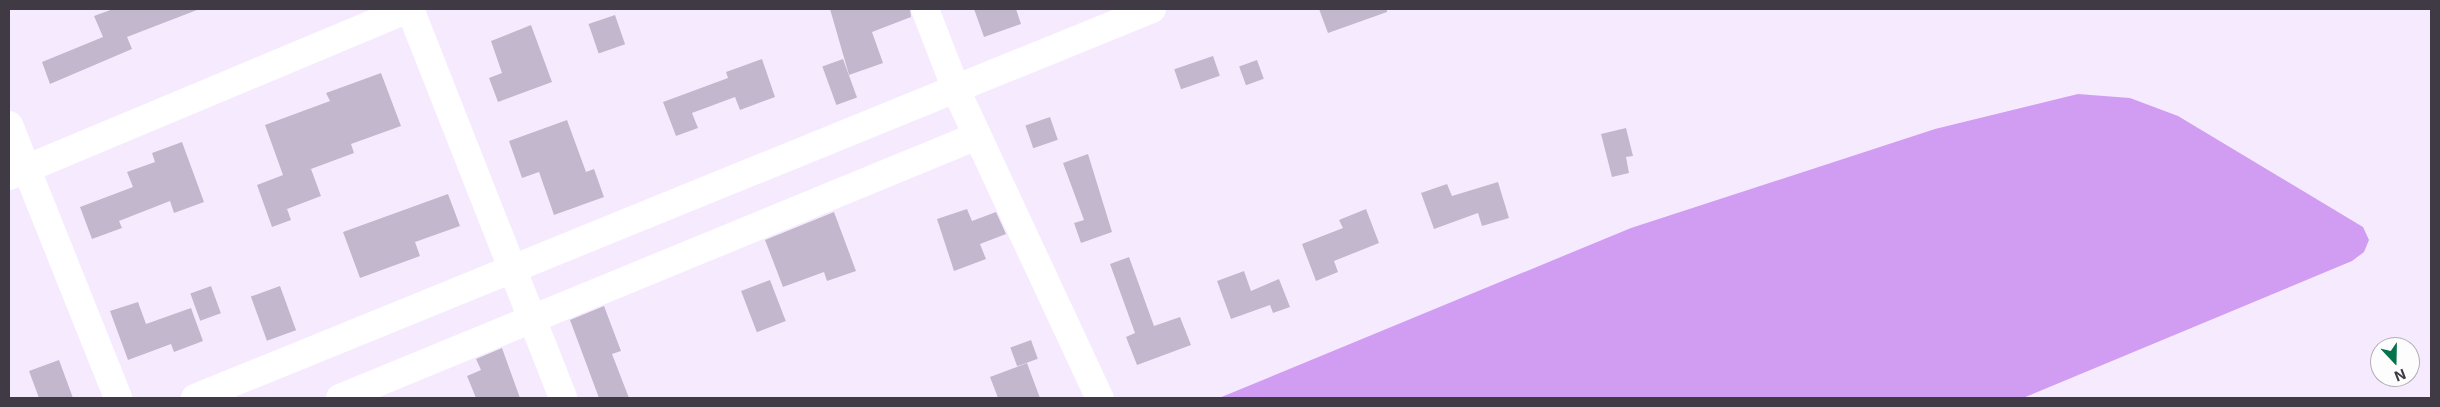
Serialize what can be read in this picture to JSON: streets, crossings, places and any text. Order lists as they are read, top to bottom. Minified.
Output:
{"north":"bottom"}
